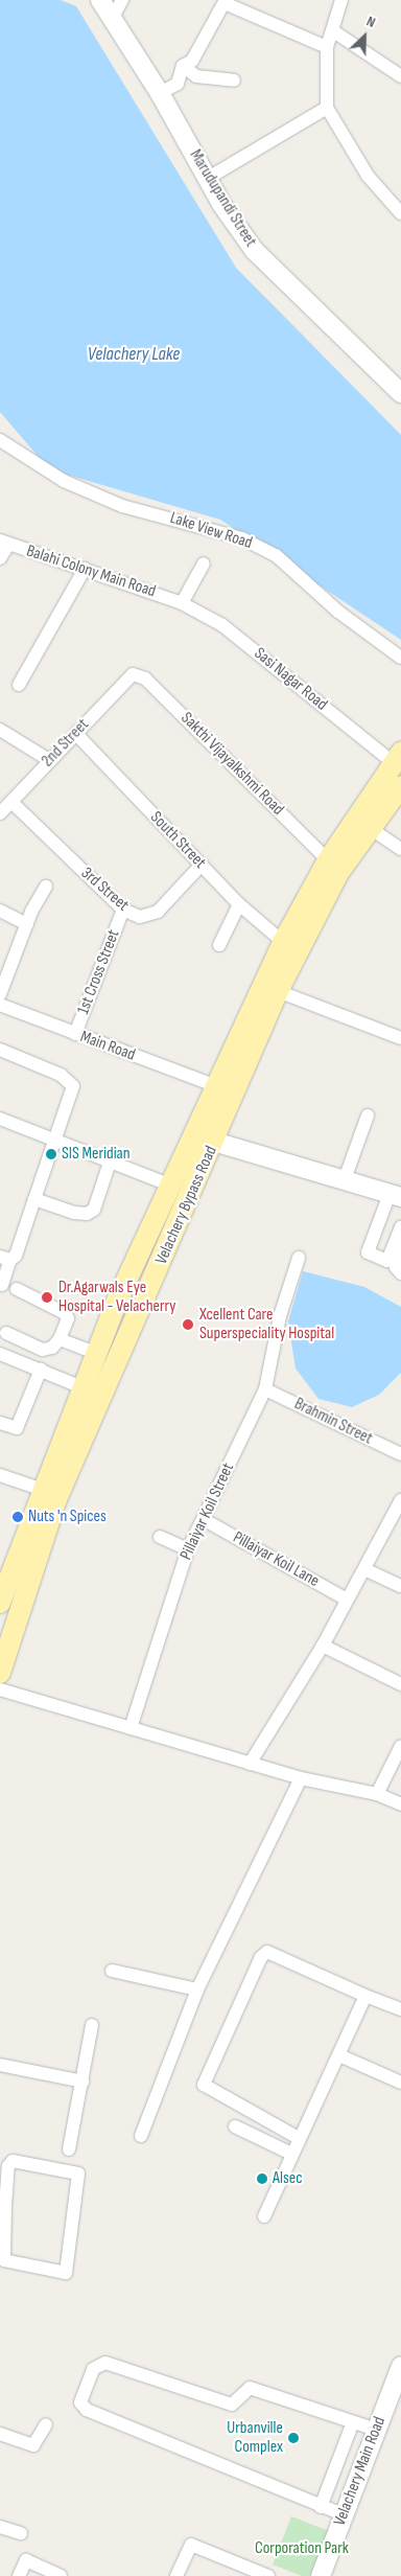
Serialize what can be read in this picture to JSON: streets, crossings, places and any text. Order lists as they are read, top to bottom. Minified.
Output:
{"streets":{"main road":["Velachery Bypass Road"],"street":["Marudupandi Street","Lake View Road","Balahi Colony Main Road","Sasi Nagar Road","2nd Street","Sakthi Vijayalkshmi Road","South Street","3rd Street","1st Cross Street","Main Road","Brahmin Street","Pillaiyar Koil Street","Pillaiyar Koil Lane","Velachery Main Road"]},"crossings":[["Balahi Colony Main Road","Sasi Nagar Road"],["Sasi Nagar Road","Velachery Bypass Road"],["2nd Street","Sakthi Vijayalkshmi Road"],["2nd Street","South Street"],["2nd Street","3rd Street"],["Sakthi Vijayalkshmi Road","Velachery Bypass Road"],["South Street","3rd Street"],["South Street","Velachery Bypass Road"],["3rd Street","1st Cross Street"],["1st Cross Street","Main Road"],["Main Road","Velachery Bypass Road"],["Brahmin Street","Pillaiyar Koil Street"],["Pillaiyar Koil Street","Pillaiyar Koil Lane"]],"water":["Velachery Lake"],"parks":["Corporation Park"],"places":["SIS Meridian","Dr.Agarwals Eye Hospital - Velacherry","Xcellent Care Superspeciality Hospital","Nuts 'n Spices","Alsec","Urbanville Complex"],"north":"top right"}
